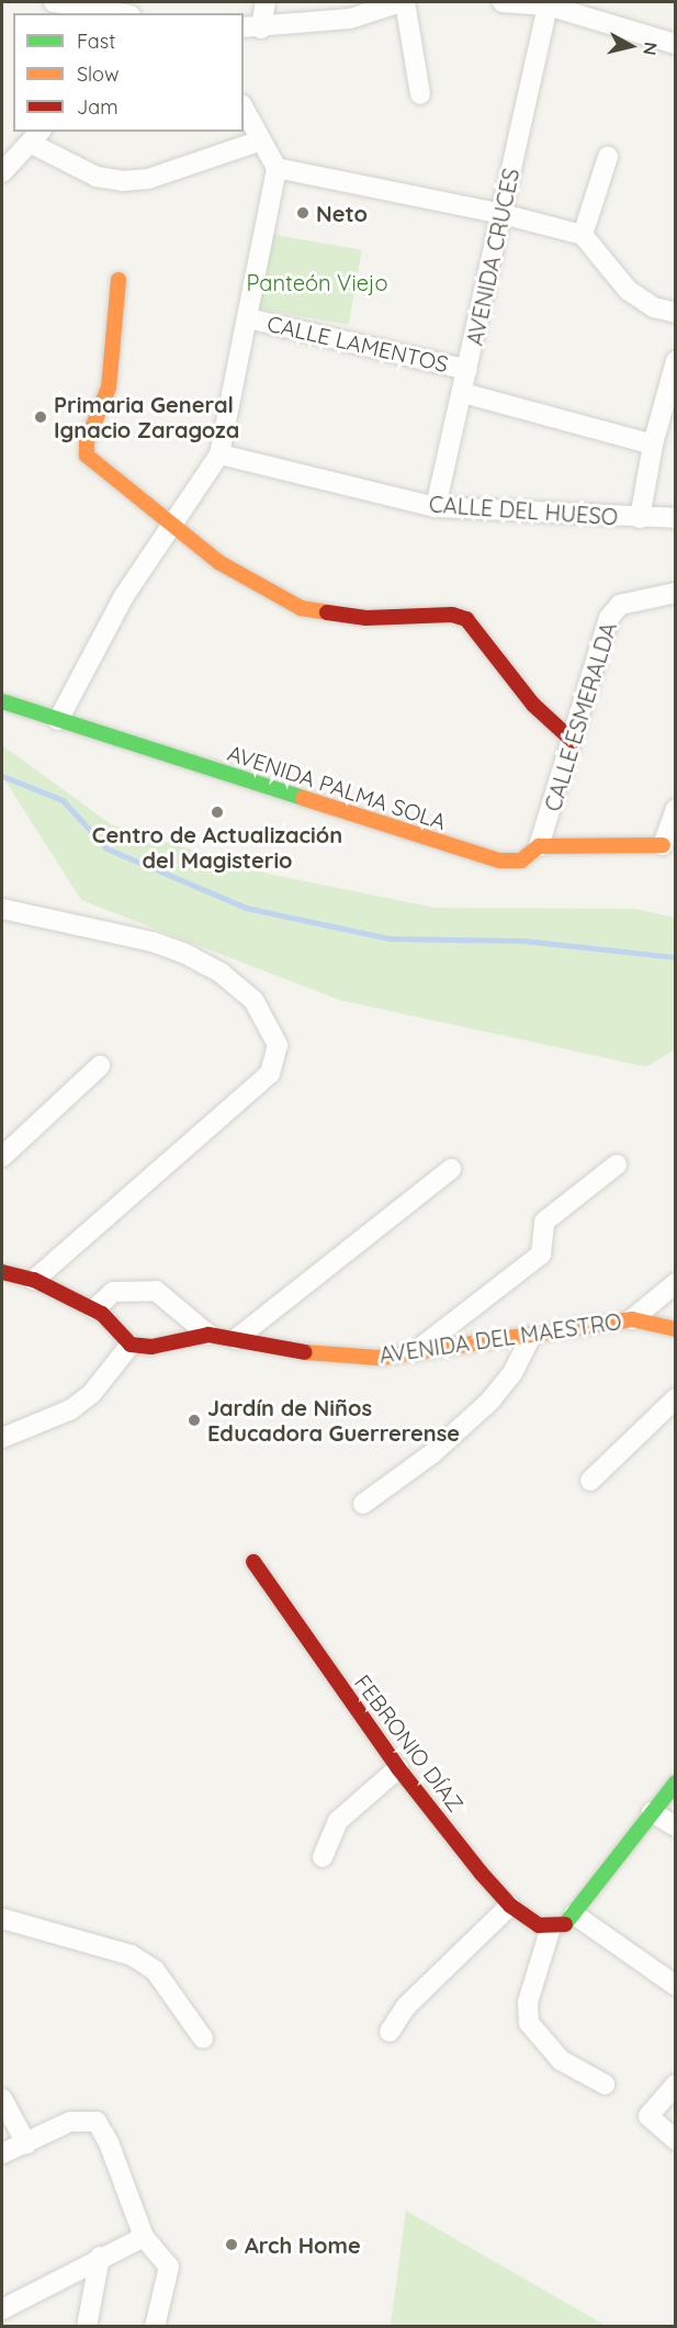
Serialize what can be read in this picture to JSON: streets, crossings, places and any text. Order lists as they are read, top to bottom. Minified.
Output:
{"streets":{"street":["AVENIDA CRUCES","CALLE LAMENTOS","CALLE DEL HUESO","CALLE ESMERALDA","AVENIDA PALMA SOLA","AVENIDA DEL MAESTRO","FEBRONIO DÍAZ"]},"crossings":[["AVENIDA CRUCES","CALLE LAMENTOS"],["AVENIDA CRUCES","CALLE DEL HUESO"],["CALLE ESMERALDA","AVENIDA PALMA SOLA"]],"parks":["Panteón Viejo"],"places":["Neto","Primaria General Ignacio Zaragoza","Centro de Actualización del Magisterio","Jardín de Niños Educadora Guerrerense","Arch Home"],"legend":["Fast","Slow","Jam"],"north":"right"}
